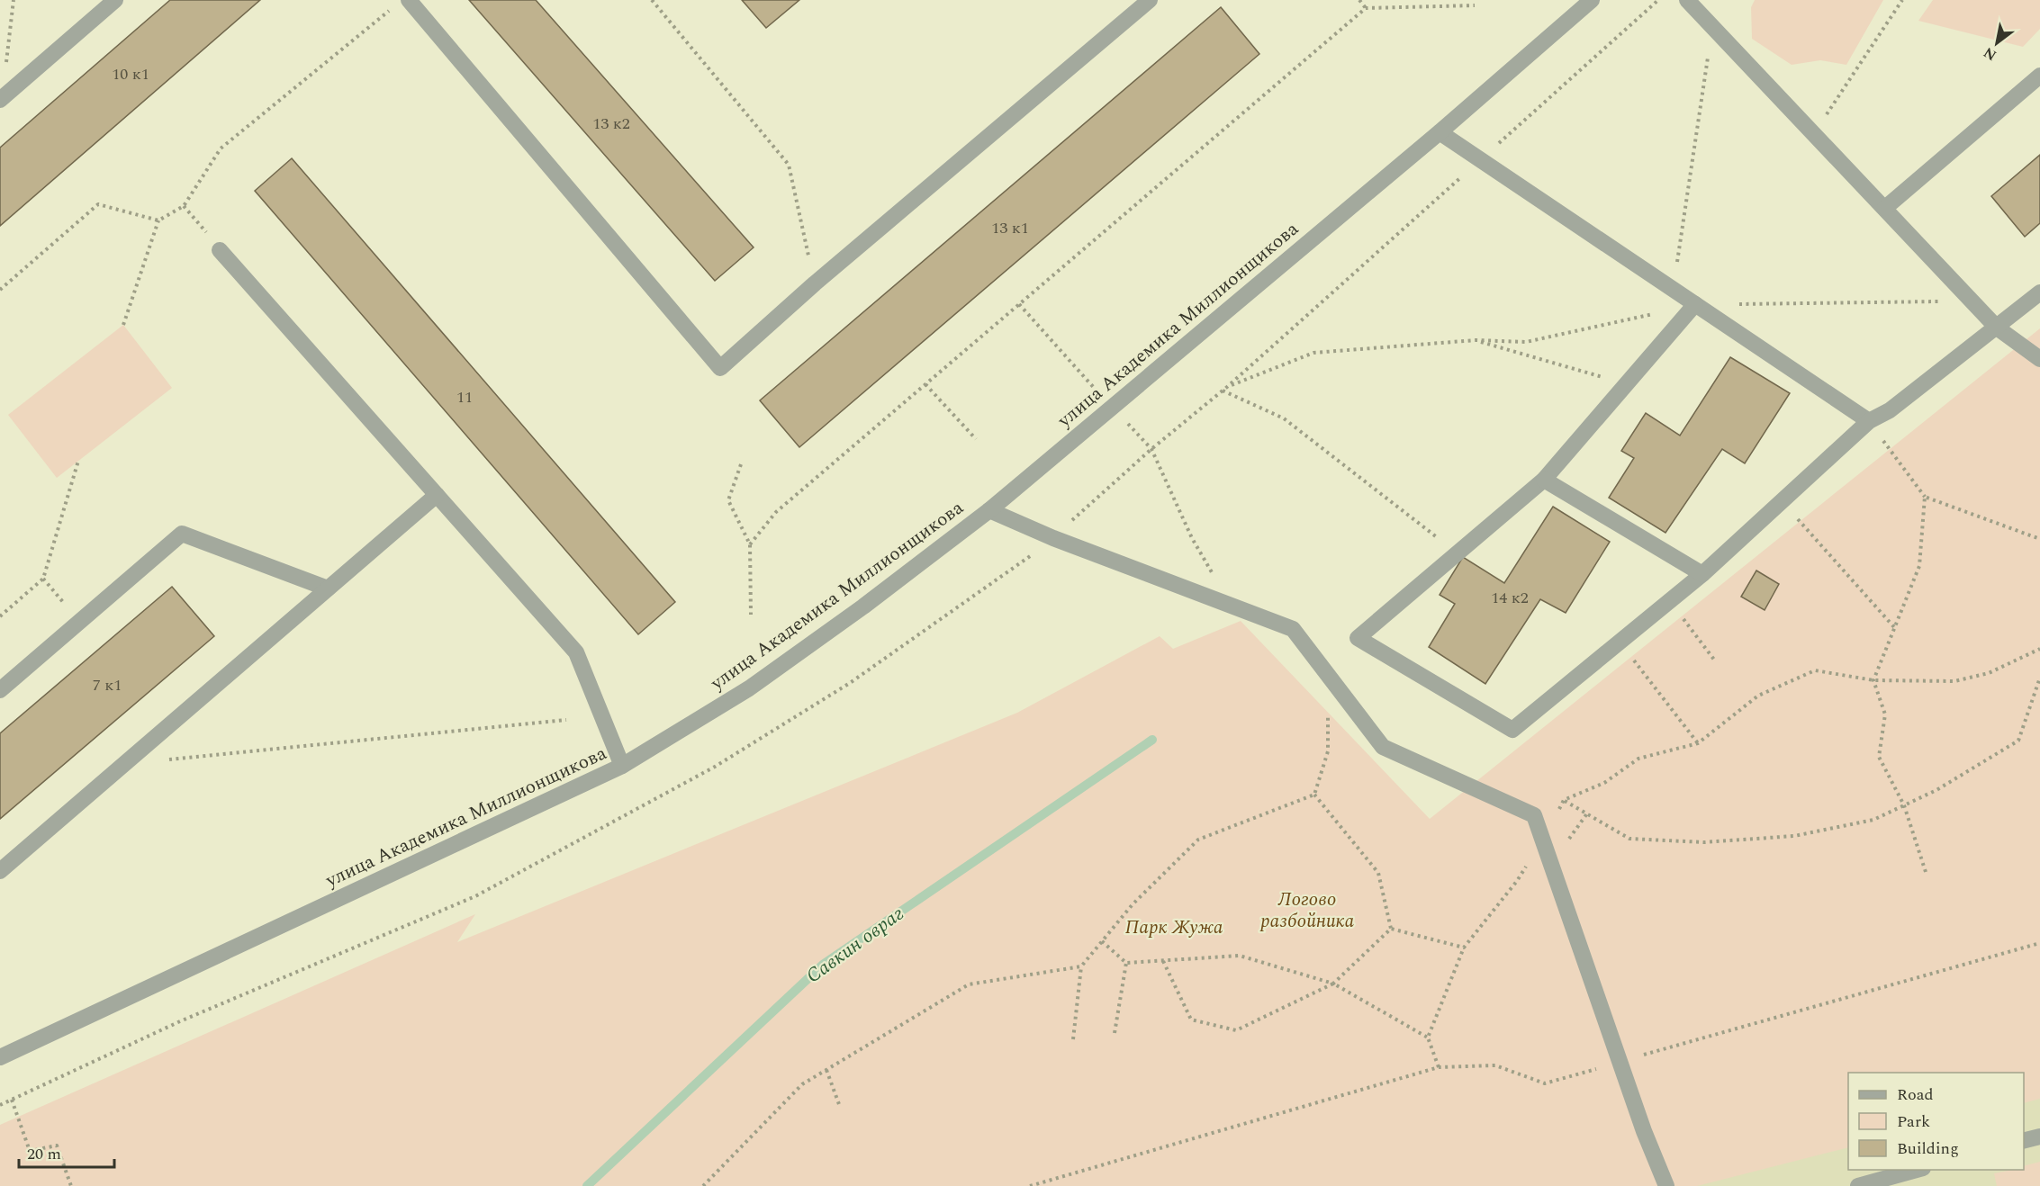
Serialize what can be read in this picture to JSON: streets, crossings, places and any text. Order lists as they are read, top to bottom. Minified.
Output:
{"streets":{"street":["улица Академика Миллионщикова"]},"water":["Савкин овраг"],"parks":["Логово разбойника","Парк Жужа"],"house_numbers":["10 к1","13 к2","13 к1","11","14 к2","7 к1"],"legend":["Road","Park","Building"],"scale_bar":"20 m","north":"bottom left"}
